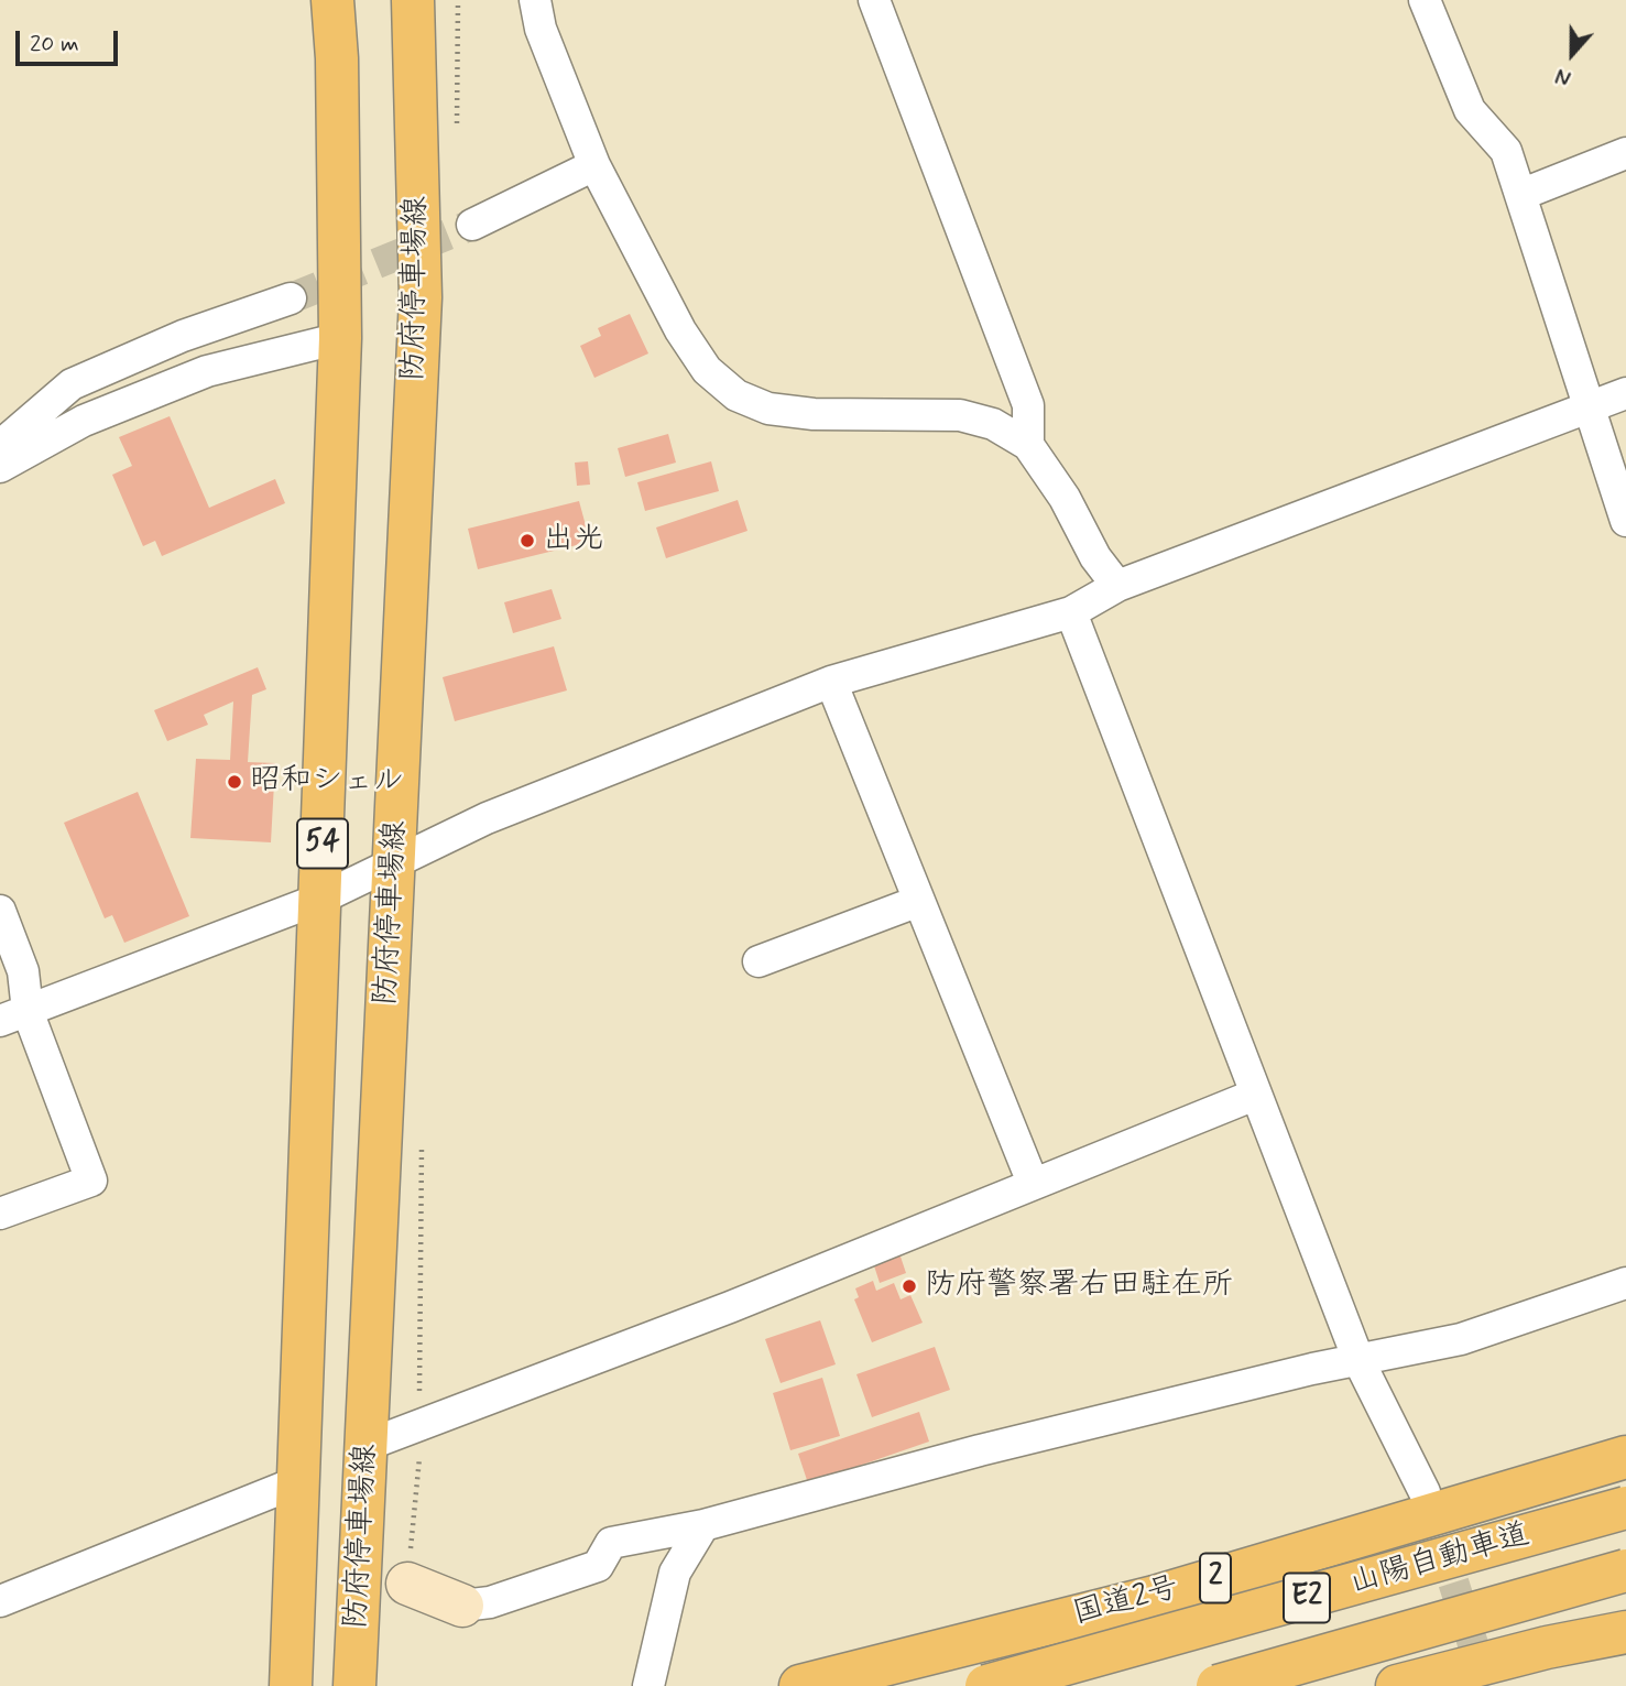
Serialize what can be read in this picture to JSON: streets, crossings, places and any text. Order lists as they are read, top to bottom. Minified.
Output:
{"streets":{"main road":["防府停車場線","54","山陽自動車道","2","E2","国道2号"]},"places":["出光","昭和シェル","防府警察署右田駐在所"],"scale_bar":"20 m","north":"bottom"}
